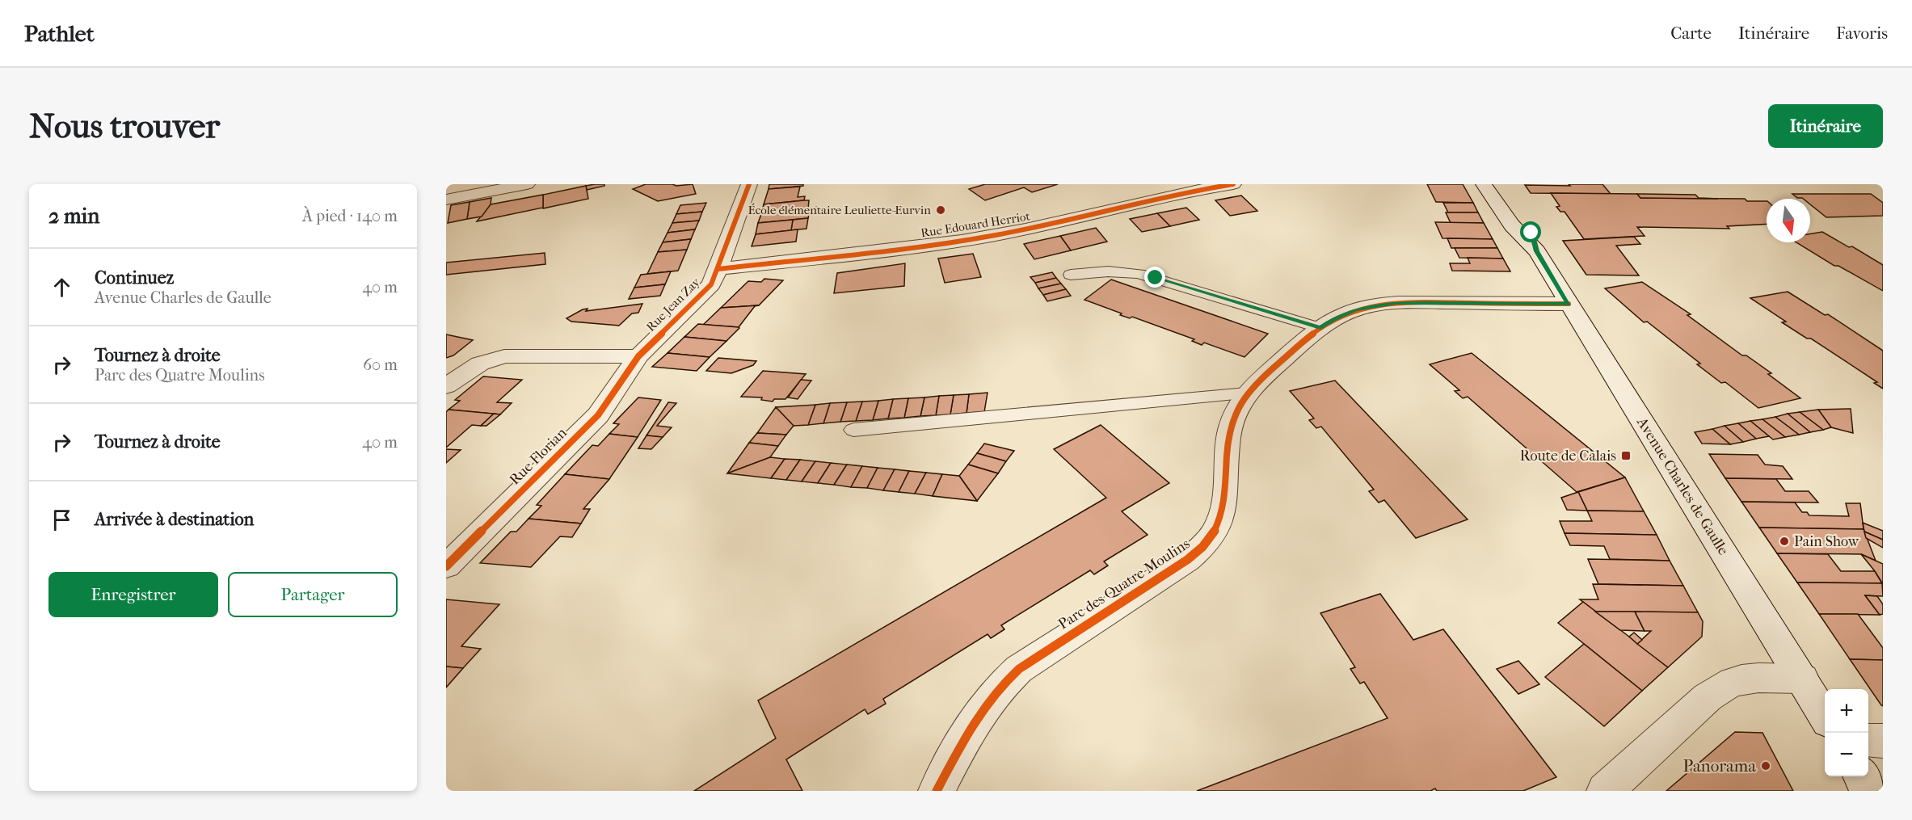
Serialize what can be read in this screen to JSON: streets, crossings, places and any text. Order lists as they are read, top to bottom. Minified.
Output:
{"streets":{"street":["Rue Edouard Herriot","Rue Jean Zay","Rue Florian","Avenue Charles de Gaulle","Parc des Quatre Moulins"]},"crossings":[["Rue Edouard Herriot","Rue Jean Zay"],["Rue Jean Zay","Rue Florian"],["Avenue Charles de Gaulle","Parc des Quatre Moulins"]],"places":{"other":["École élémentaire Leuliette-Eurvin","Pain Show","Panorama"],"transit":["Route de Calais"]},"north":"bottom","page":{"header":"Pathlet","nav":["Carte","Itinéraire","Favoris"],"buttons":["Itinéraire",["Enregistrer","Partager"]],"title":"Nous trouver","heading":["2 min","À pied · 140 m"],"list":[["Continuez","Avenue Charles de Gaulle","40 m"],["Tournez à droite","Parc des Quatre Moulins","60 m"],["Tournez à droite","40 m"],"Arrivée à destination"],"map_buttons":["+","−"]}}
